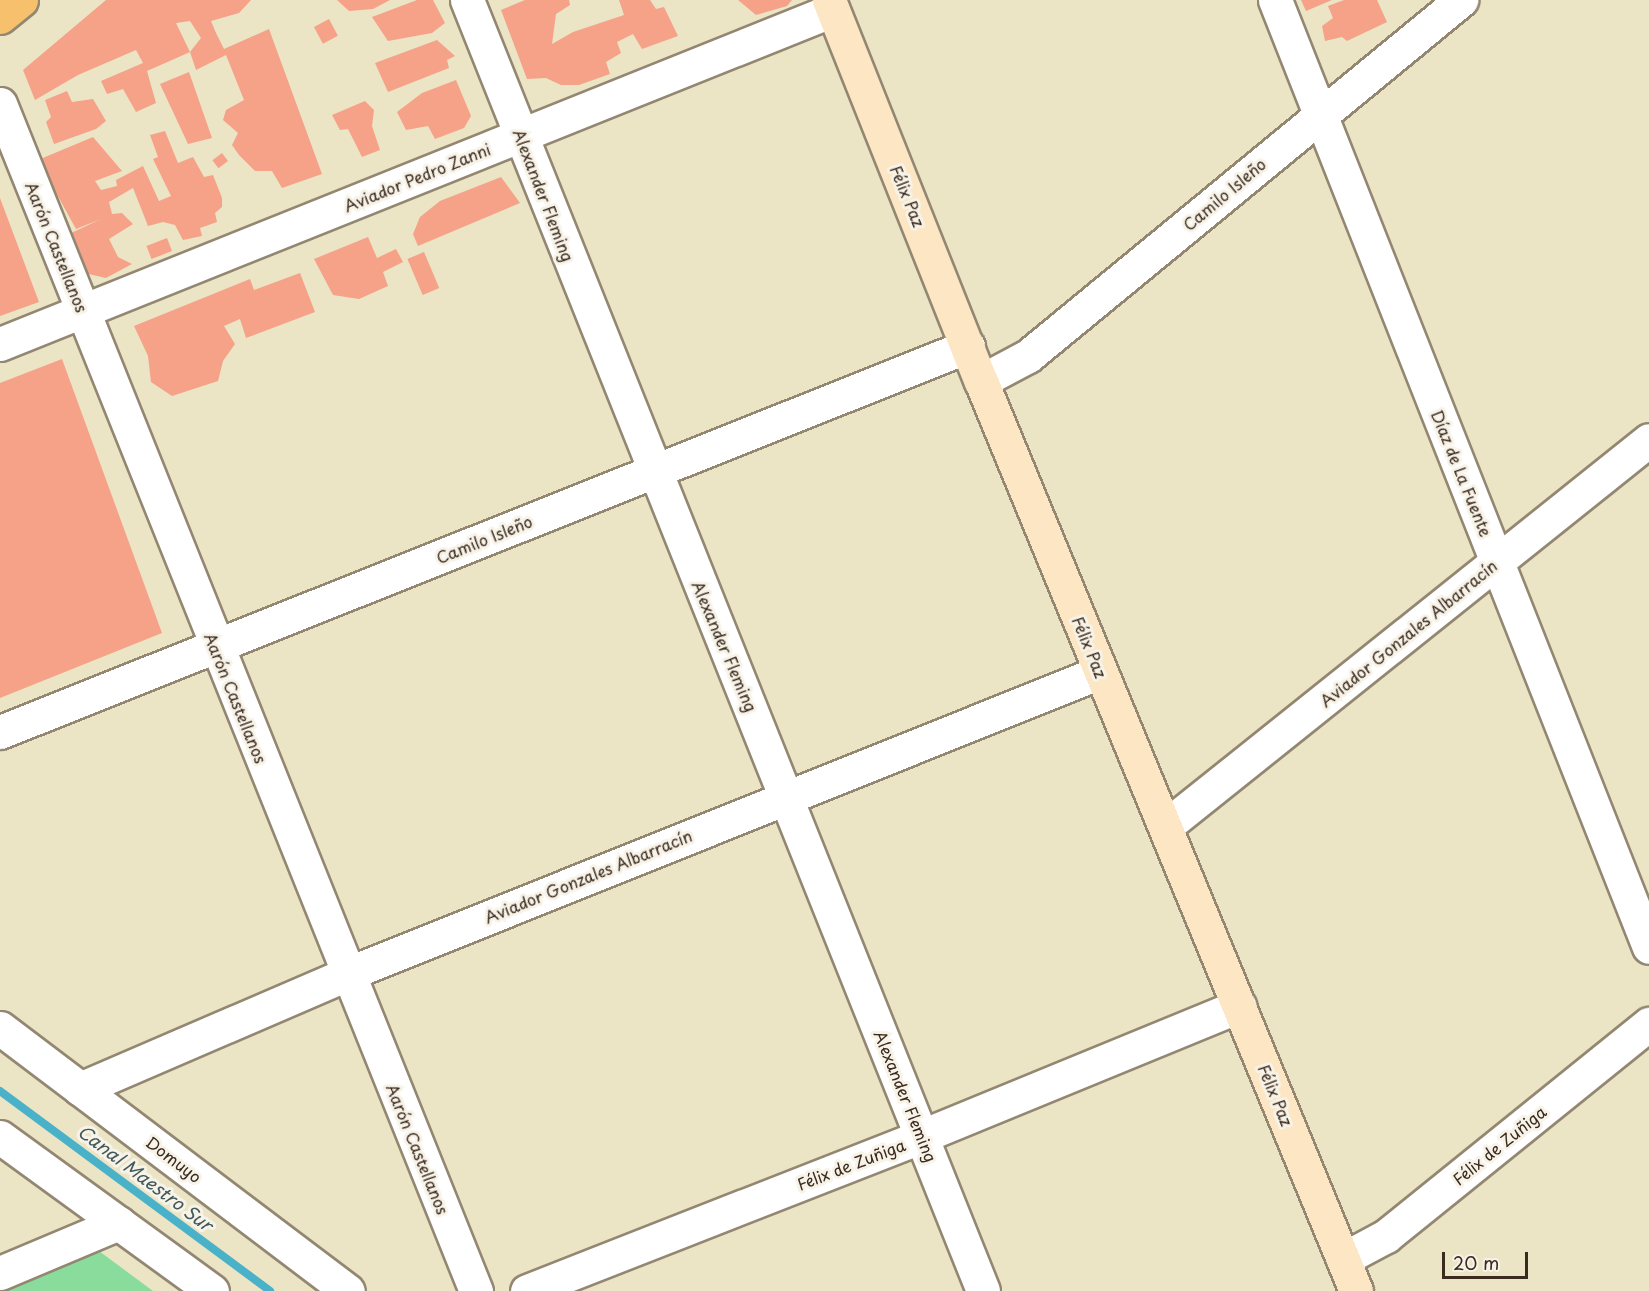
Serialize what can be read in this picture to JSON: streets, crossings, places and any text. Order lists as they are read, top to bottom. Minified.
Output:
{"streets":{"main road":["Félix Paz"],"street":["Aviador Pedro Zanni","Camilo Isleño","Alexander Fleming","Aarón Castellanos","Díaz de La Fuente","Aviador Gonzales Albarracín","Félix de Zuñiga","Domuyo"]},"crossings":[["Aviador Pedro Zanni","Alexander Fleming"],["Aviador Pedro Zanni","Félix Paz"],["Aviador Pedro Zanni","Aarón Castellanos"],["Camilo Isleño","Alexander Fleming"],["Camilo Isleño","Félix Paz"],["Camilo Isleño","Aarón Castellanos"],["Camilo Isleño","Díaz de La Fuente"],["Alexander Fleming","Aviador Gonzales Albarracín"],["Alexander Fleming","Félix de Zuñiga"],["Félix Paz","Aviador Gonzales Albarracín"],["Félix Paz","Félix de Zuñiga"],["Aarón Castellanos","Aviador Gonzales Albarracín"],["Díaz de La Fuente","Aviador Gonzales Albarracín"],["Aviador Gonzales Albarracín","Domuyo"]],"water":["Canal Maestro Sur"],"scale_bar":"20 m"}
